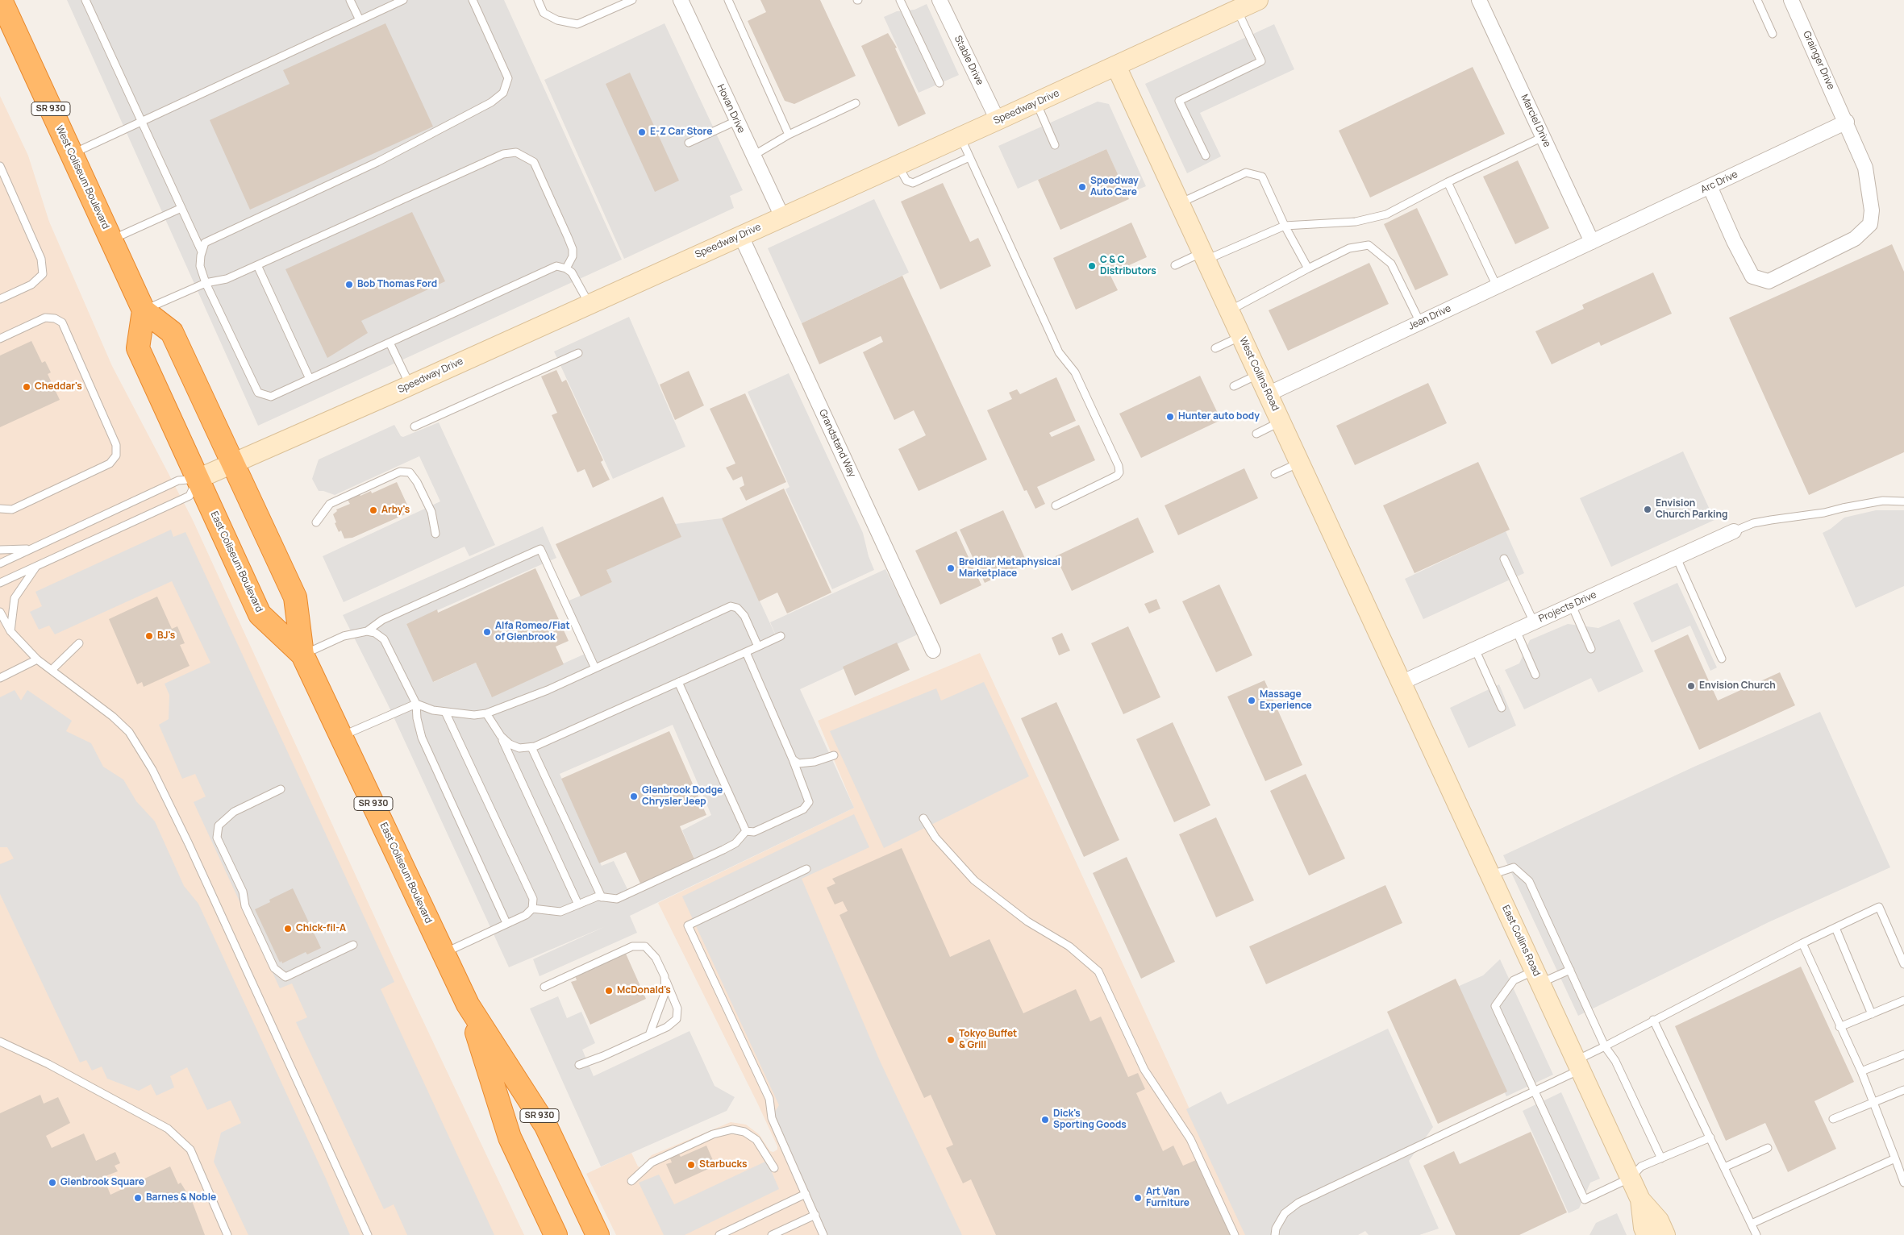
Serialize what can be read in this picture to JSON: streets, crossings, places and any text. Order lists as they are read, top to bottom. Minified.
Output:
{"streets":{"highway":["SR 930","West Coliseum Boulevard","East Coliseum Boulevard"],"street":["Stable Drive","Grainger Drive","Speedway Drive","Hovan Drive","Marciel Drive","Arc Drive","Jean Drive","West Collins Road","Grandstand Way","Projects Drive","East Collins Road"]},"crossings":[["Stable Drive","Speedway Drive"],["Grainger Drive","Arc Drive"],["Speedway Drive","SR 930"],["Speedway Drive","Hovan Drive"],["Speedway Drive","West Coliseum Boulevard"],["Speedway Drive","West Collins Road"],["Speedway Drive","Grandstand Way"],["Speedway Drive","East Coliseum Boulevard"],["SR 930","West Coliseum Boulevard"],["SR 930","East Coliseum Boulevard"],["Marciel Drive","Arc Drive"],["Marciel Drive","Jean Drive"],["West Coliseum Boulevard","East Coliseum Boulevard"],["Arc Drive","Jean Drive"],["Jean Drive","West Collins Road"],["West Collins Road","Projects Drive"],["West Collins Road","East Collins Road"],["Projects Drive","East Collins Road"]],"places":["E-Z Car Store","Speedway Auto Care","C & C Distributors","Bob Thomas Ford","Cheddar's","Hunter auto body","Envision Church Parking","Arby's","Breldiar Metaphysical Marketplace","Alfa Romeo/Fiat of Glenbrook","BJ's","Envision Church","Massage Experience","Glenbrook Dodge Chrysler Jeep","Chick-fil-A","McDonald's","Tokyo Buffet & Grill","Dick's Sporting Goods","Starbucks","Glenbrook Square","Barnes & Noble","Art Van Furniture"]}
